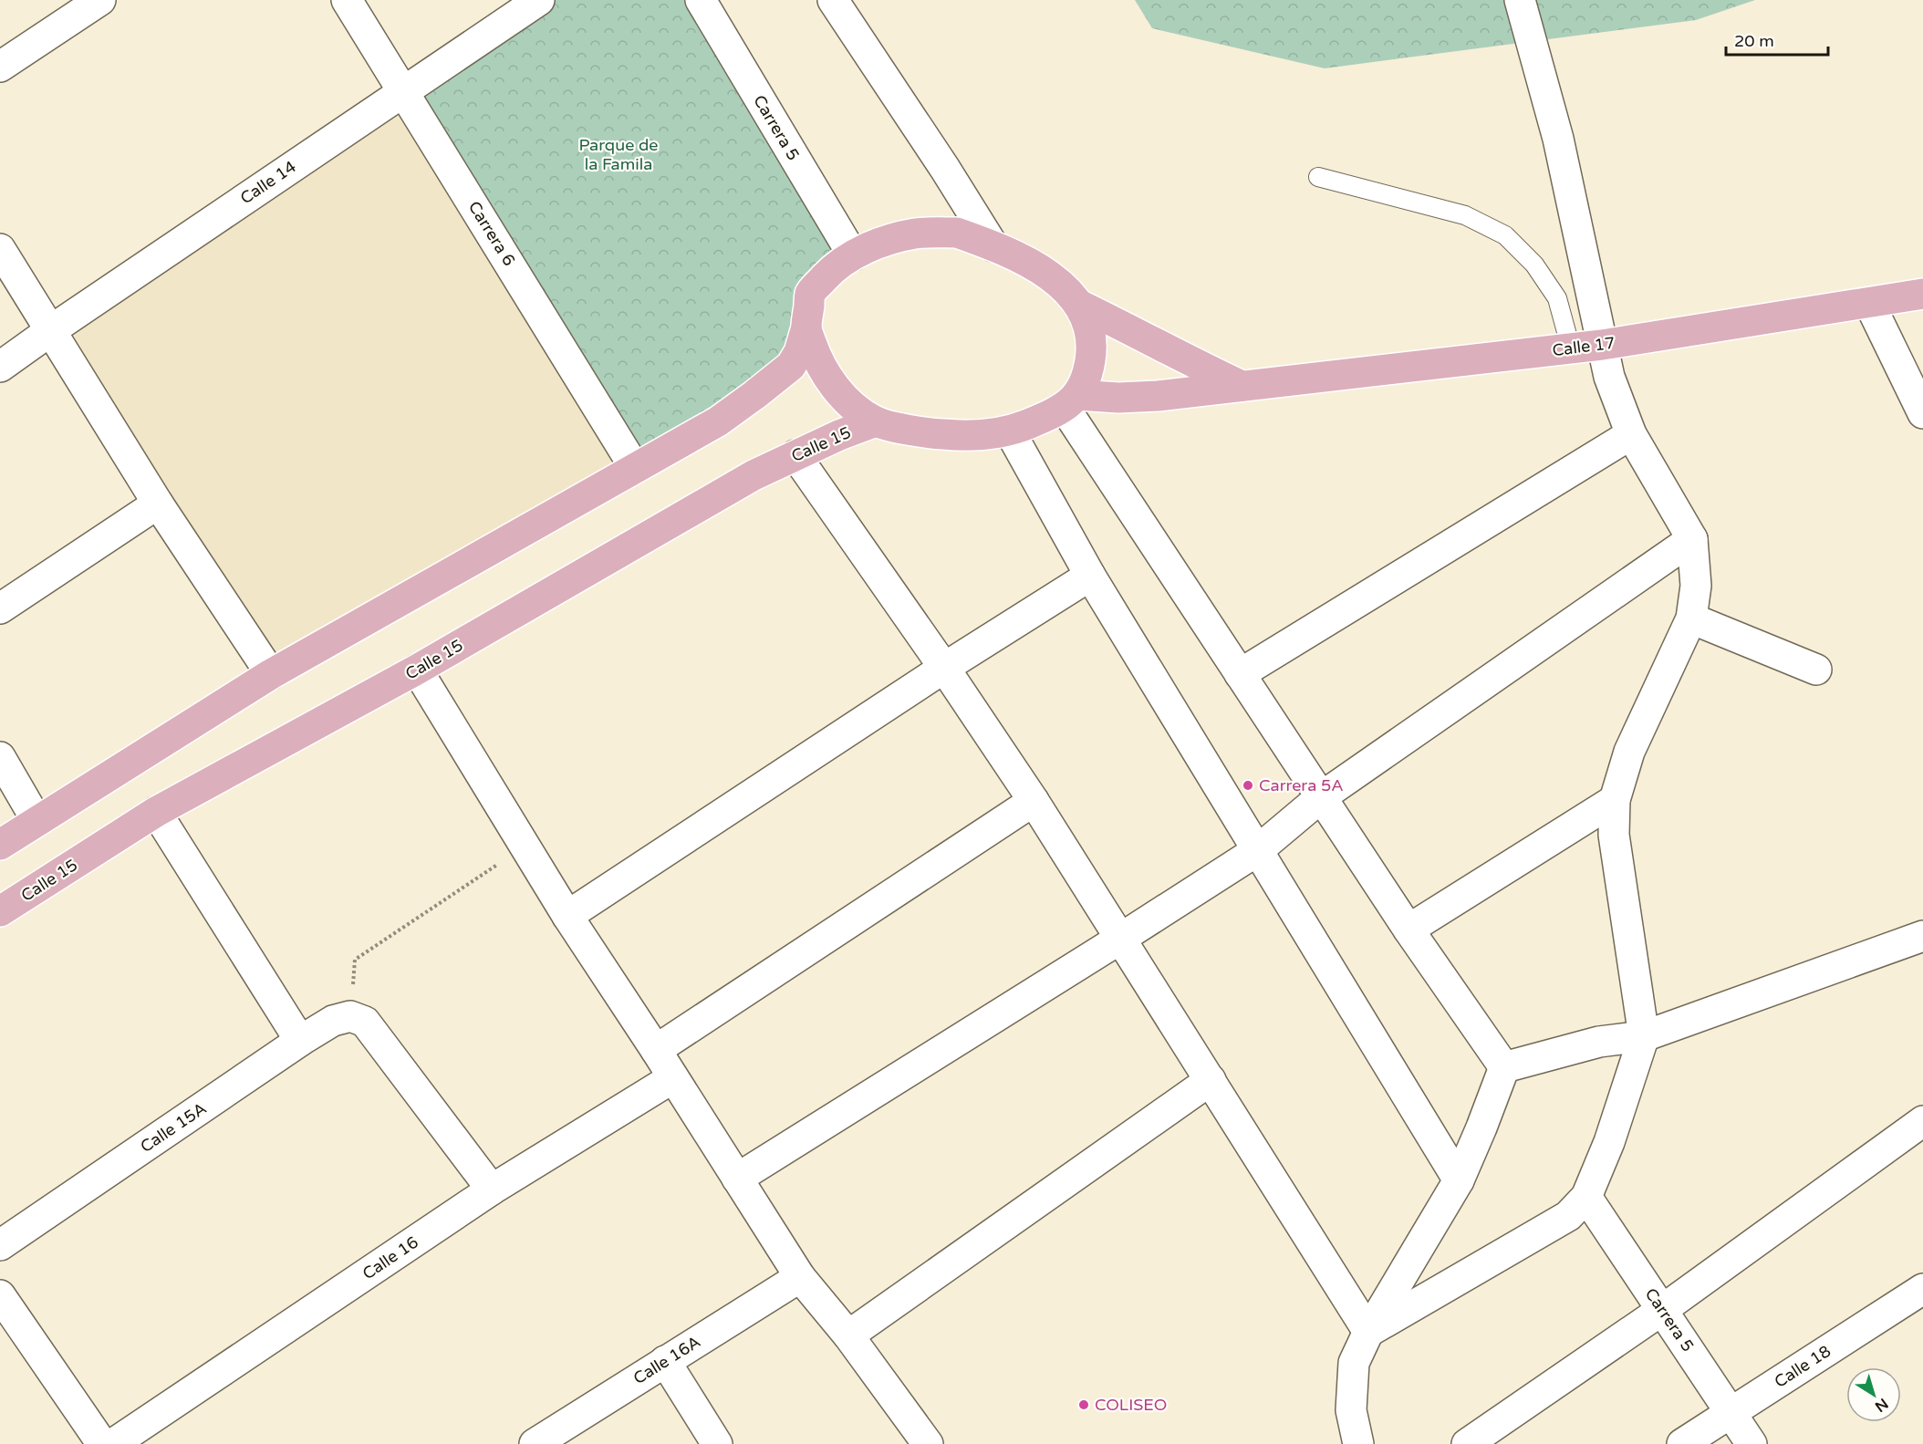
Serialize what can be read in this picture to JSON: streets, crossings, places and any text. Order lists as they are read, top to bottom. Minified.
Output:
{"streets":{"main road":["Calle 17","Calle 15"],"street":["Carrera 5","Calle 14","Carrera 6","Calle 15A","Calle 16","Calle 16A","Calle 18"]},"crossings":[["Carrera 5","Calle 18"],["Calle 14","Carrera 6"]],"parks":["Parque de la Famila"],"places":["Carrera 5A","COLISEO"],"scale_bar":"20 m","north":"bottom right"}
